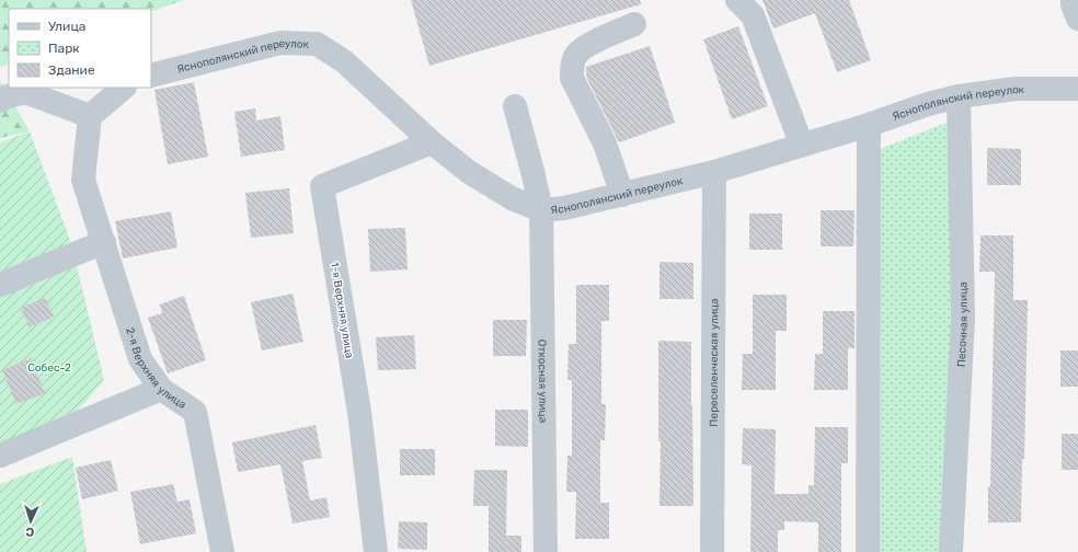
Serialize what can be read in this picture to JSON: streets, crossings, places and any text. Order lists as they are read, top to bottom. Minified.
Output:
{"streets":{"street":["Яснополянский переулок","1-я Верхняя улица","Песочная улица","Переселенческая улица","2-я Верхняя улица","Откосная улица"]},"crossings":[["Яснополянский переулок","1-я Верхняя улица"],["Яснополянский переулок","Песочная улица"],["Яснополянский переулок","Переселенческая улица"],["Яснополянский переулок","Откосная улица"]],"parks":["Собес-2"],"legend":["Улица","Парк","Здание"],"north":"bottom"}
